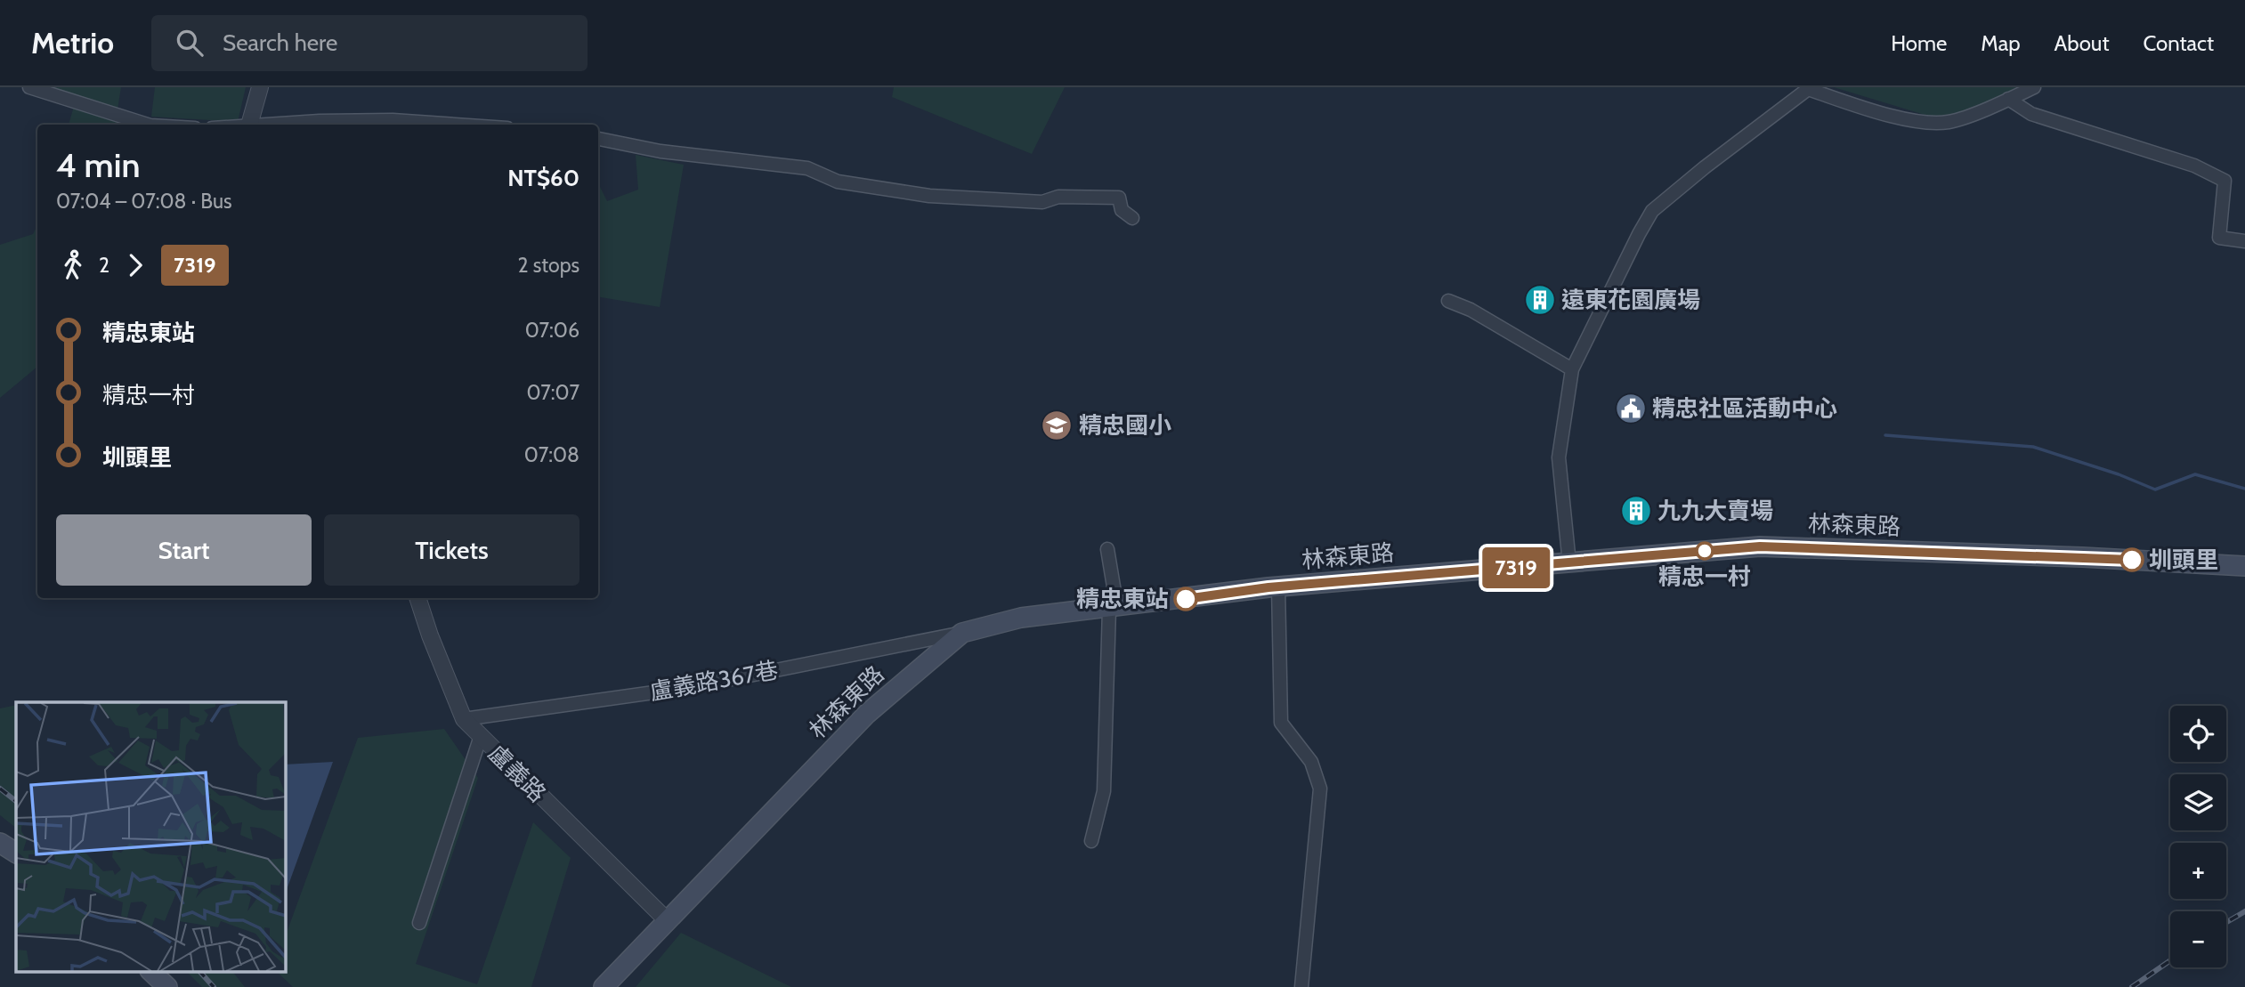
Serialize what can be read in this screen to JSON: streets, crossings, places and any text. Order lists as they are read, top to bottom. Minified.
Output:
{"streets":{"main road":["林森東路"],"street":["盧義路367巷","盧義路"]},"crossings":[["林森東路","盧義路367巷"],["林森東路","盧義路"],["盧義路367巷","盧義路"]],"places":{"building":["遠東花園廣場","九九大賣場"],"public building":["精忠社區活動中心"],"school or university":["精忠國小"],"other":["精忠一村","圳頭里","精忠東站"]},"lines":["bus line 7319"],"page":{"header":"Metrio","search":"Search here","nav":["Home","Map","About","Contact"],"on_map":"7319","heading":["4 min","07:04 – 07:08 · Bus","NT$60"],"legs":["2","7319","2 stops"],"list":[{"name":"精忠東站","value":"07:06"},{"name":"精忠一村","value":"07:07"},{"name":"圳頭里","value":"07:08"}],"buttons":["Start","Tickets"],"map_buttons":["+","−"]}}
